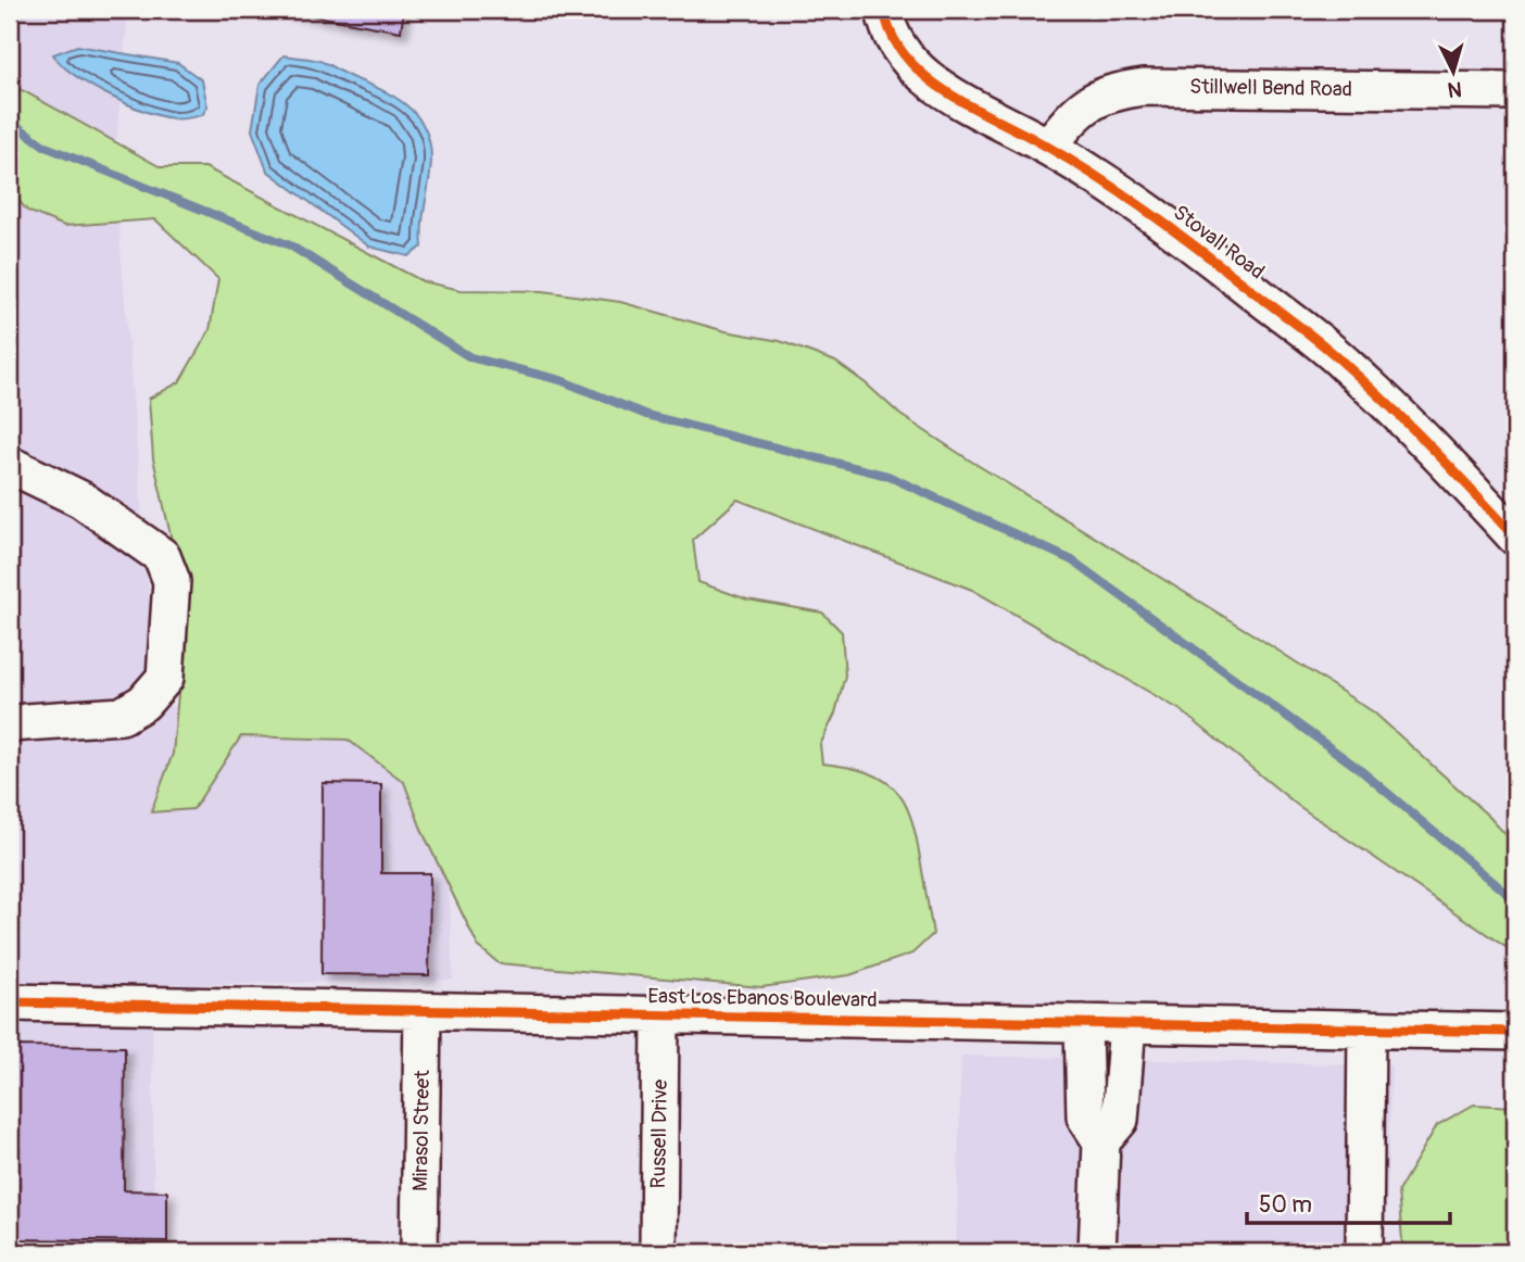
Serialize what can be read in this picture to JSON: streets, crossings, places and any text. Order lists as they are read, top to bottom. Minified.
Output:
{"streets":{"street":["Stillwell Bend Road","Stovall Road","East Los Ebanos Boulevard","Mirasol Street","Russell Drive"]},"crossings":[["Stillwell Bend Road","Stovall Road"],["East Los Ebanos Boulevard","Mirasol Street"],["East Los Ebanos Boulevard","Russell Drive"]],"scale_bar":"50 m","north":"bottom"}
